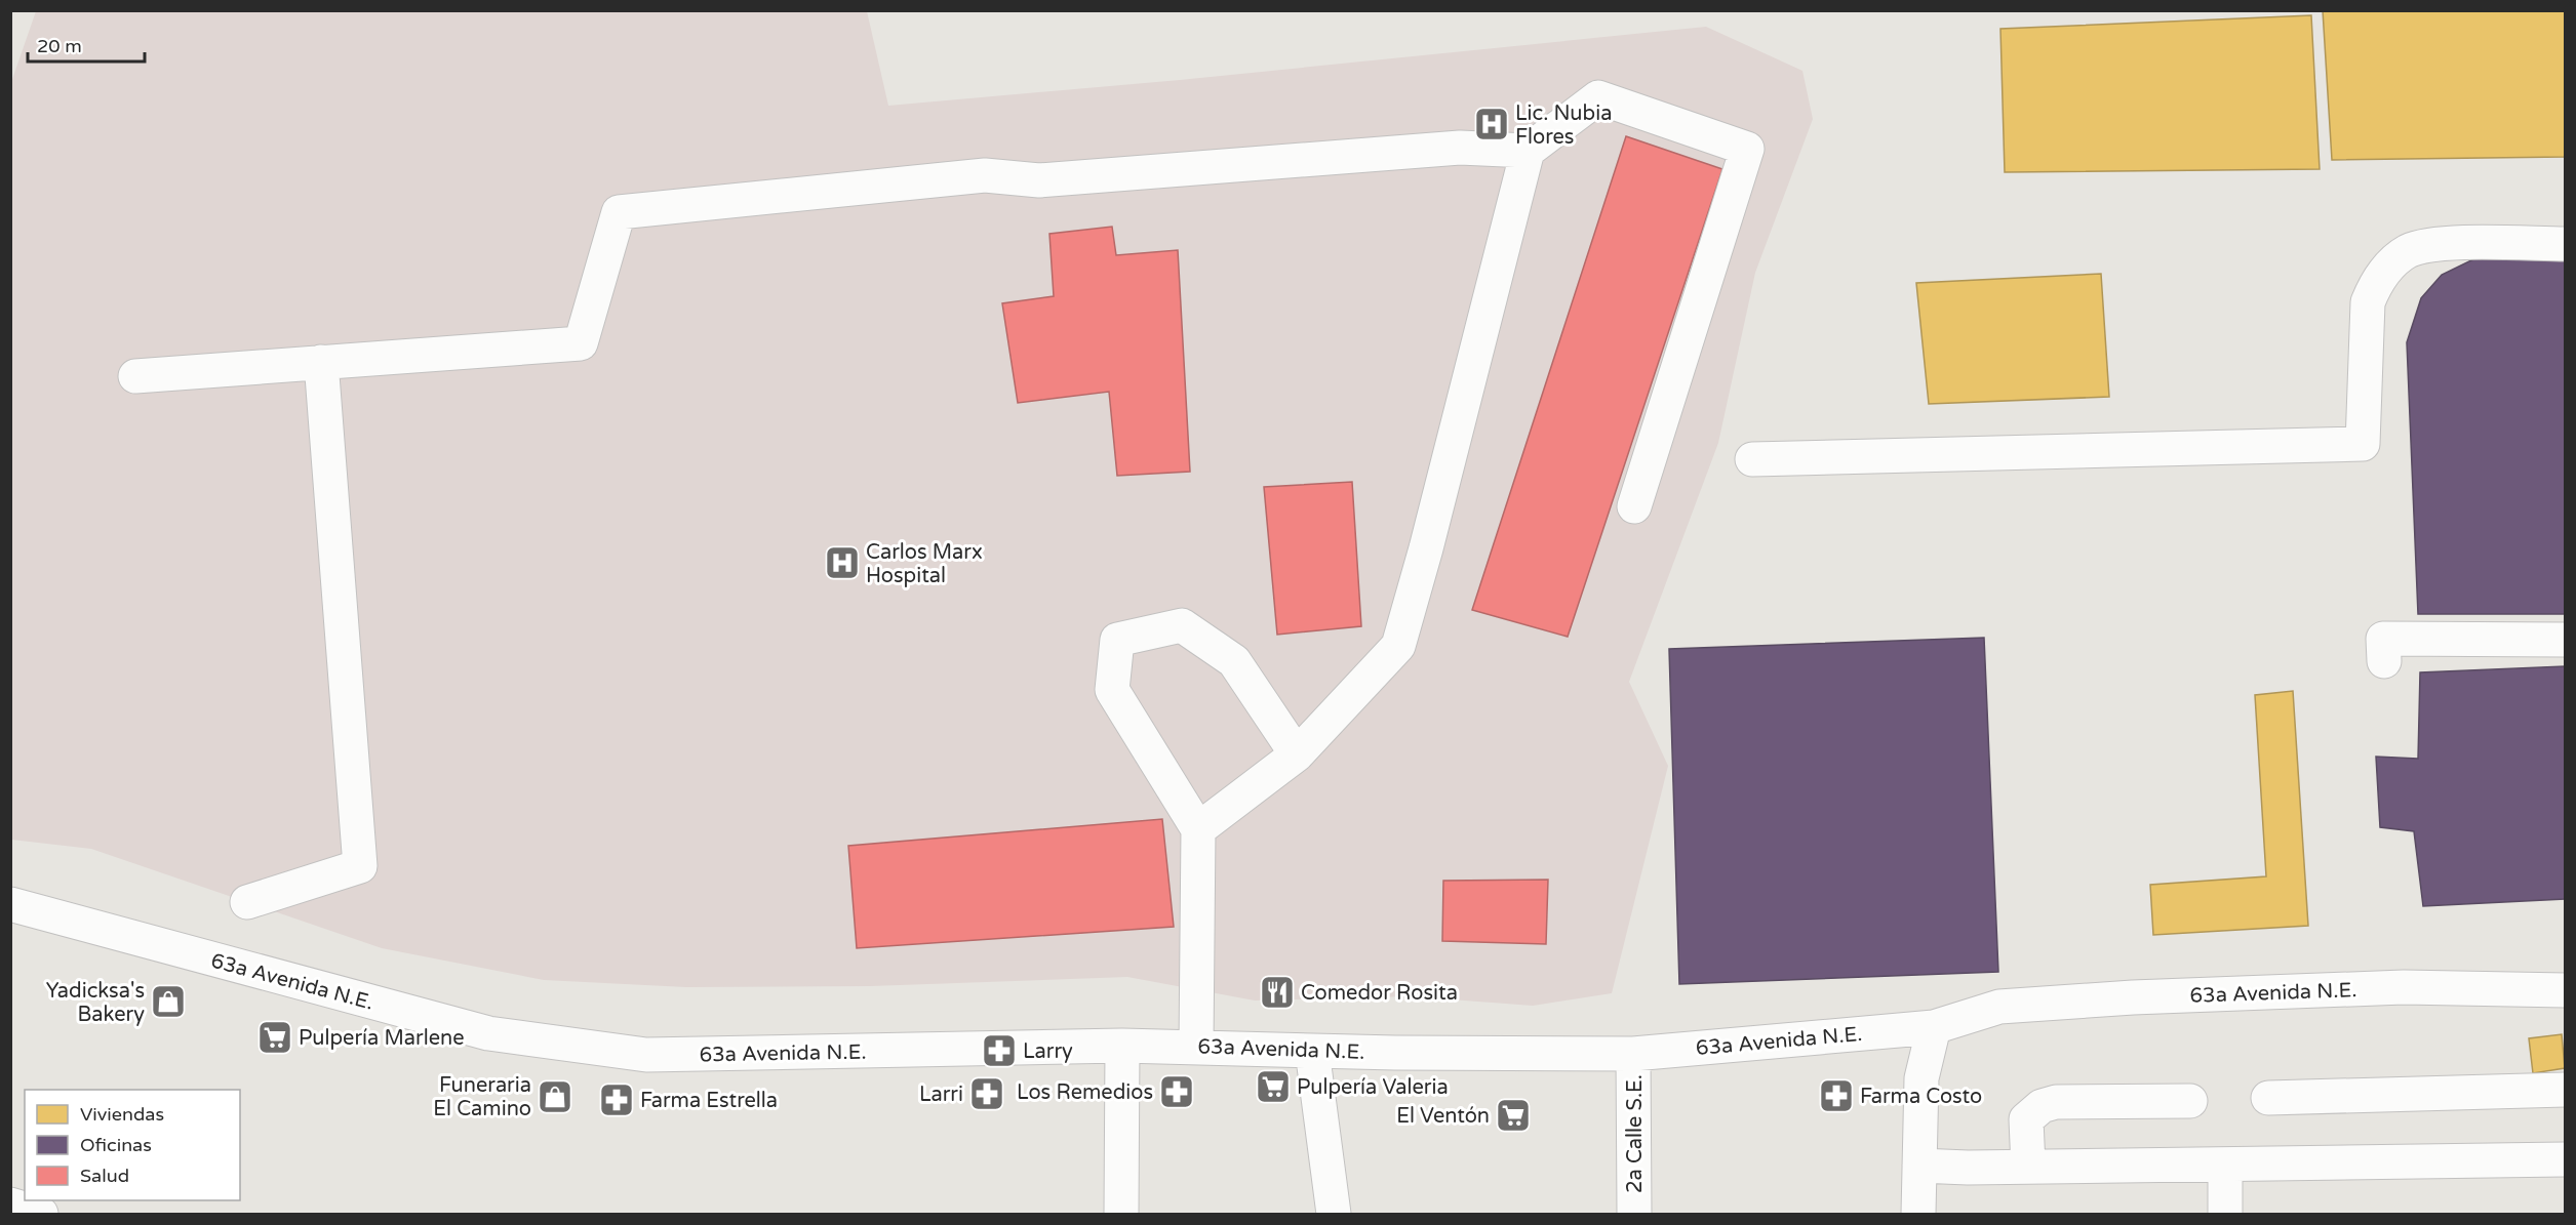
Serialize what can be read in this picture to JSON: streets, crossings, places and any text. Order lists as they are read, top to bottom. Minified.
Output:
{"streets":{"street":["63a Avenida N.E.","2a Calle S.E."]},"crossings":[["63a Avenida N.E.","2a Calle S.E."]],"places":{"hospital":["Lic. Nubia Flores","Carlos Marx Hospital"],"restaurant":["Comedor Rosita"],"shop":["Yadicksa's Bakery","Funeraria El Camino"],"supermarket":["Pulpería Marlene","Pulpería Valeria","El Ventón"],"pharmacy":["Larry","Los Remedios","Larri","Farma Costo","Farma Estrella"]},"legend":["Viviendas","Oficinas","Salud"],"scale_bar":"20 m"}
